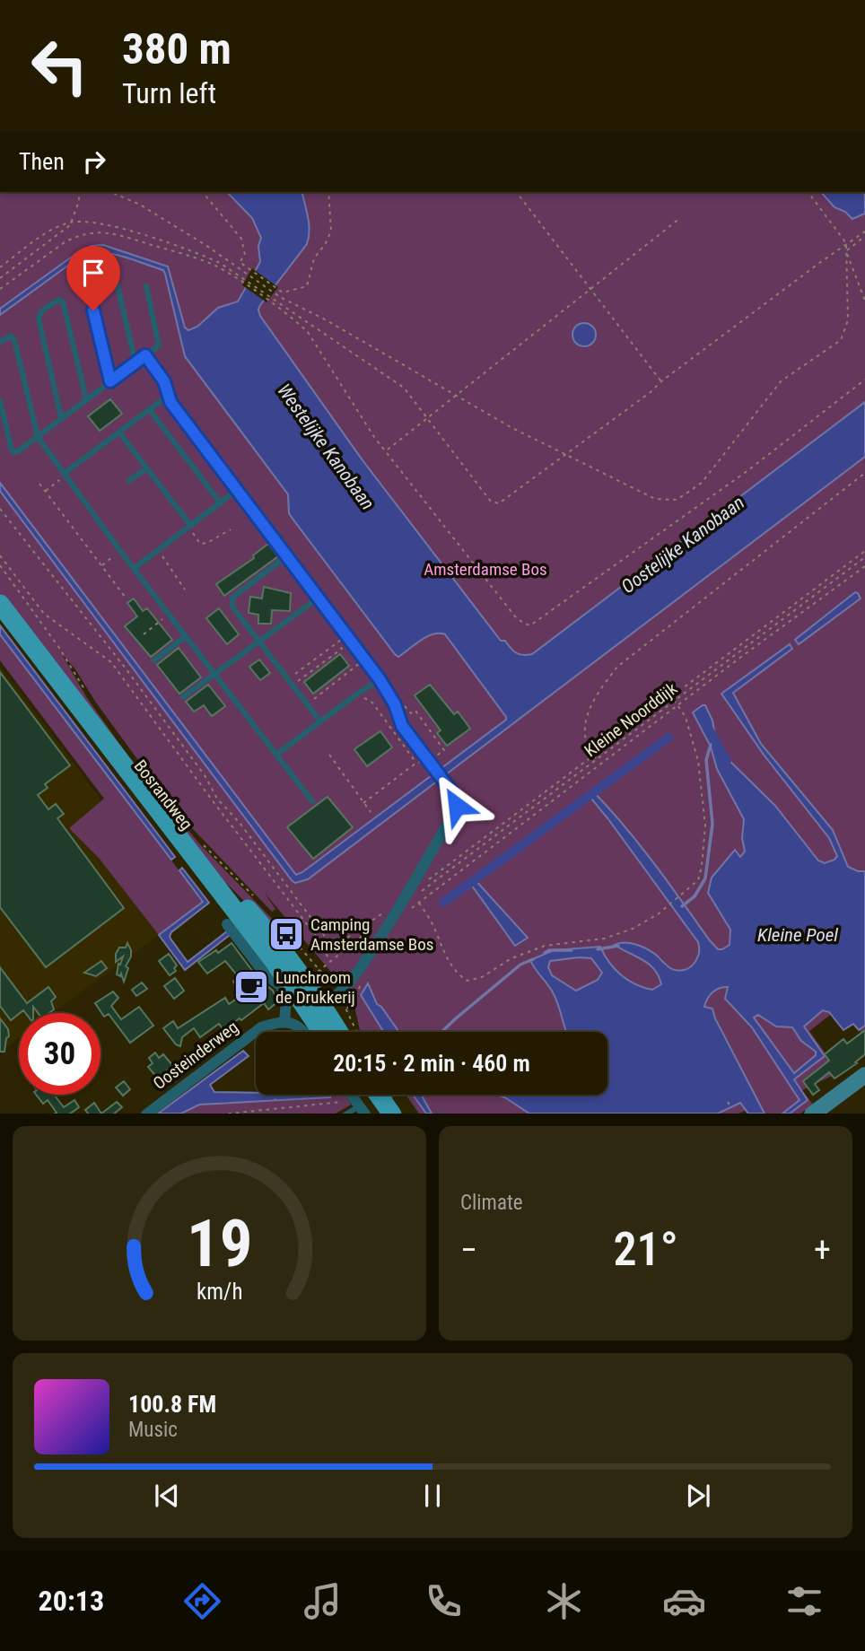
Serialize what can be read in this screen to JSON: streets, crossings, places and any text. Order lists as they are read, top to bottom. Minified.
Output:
{"streets":{"main road":["Bosrandweg"],"street":["Oosteinderweg"],"path":["Kleine Noorddijk"]},"water":["Westelijke Kanobaan","Oostelijke Kanobaan","Kleine Poel"],"parks":["Amsterdamse Bos"],"places":{"bus stop":["Camping Amsterdamse Bos"],"cafe":["Lunchroom de Drukkerij"]},"page":{"turn":["380 m","Turn left"],"then":"Then","limit":"30","trip":"20:15 · 2 min · 460 m","tile":"Climate","heat":["−","21°","+"],"song":["100.8 FM","Music"],"tabs":"20:13","gauge":["19","km/h"]}}
